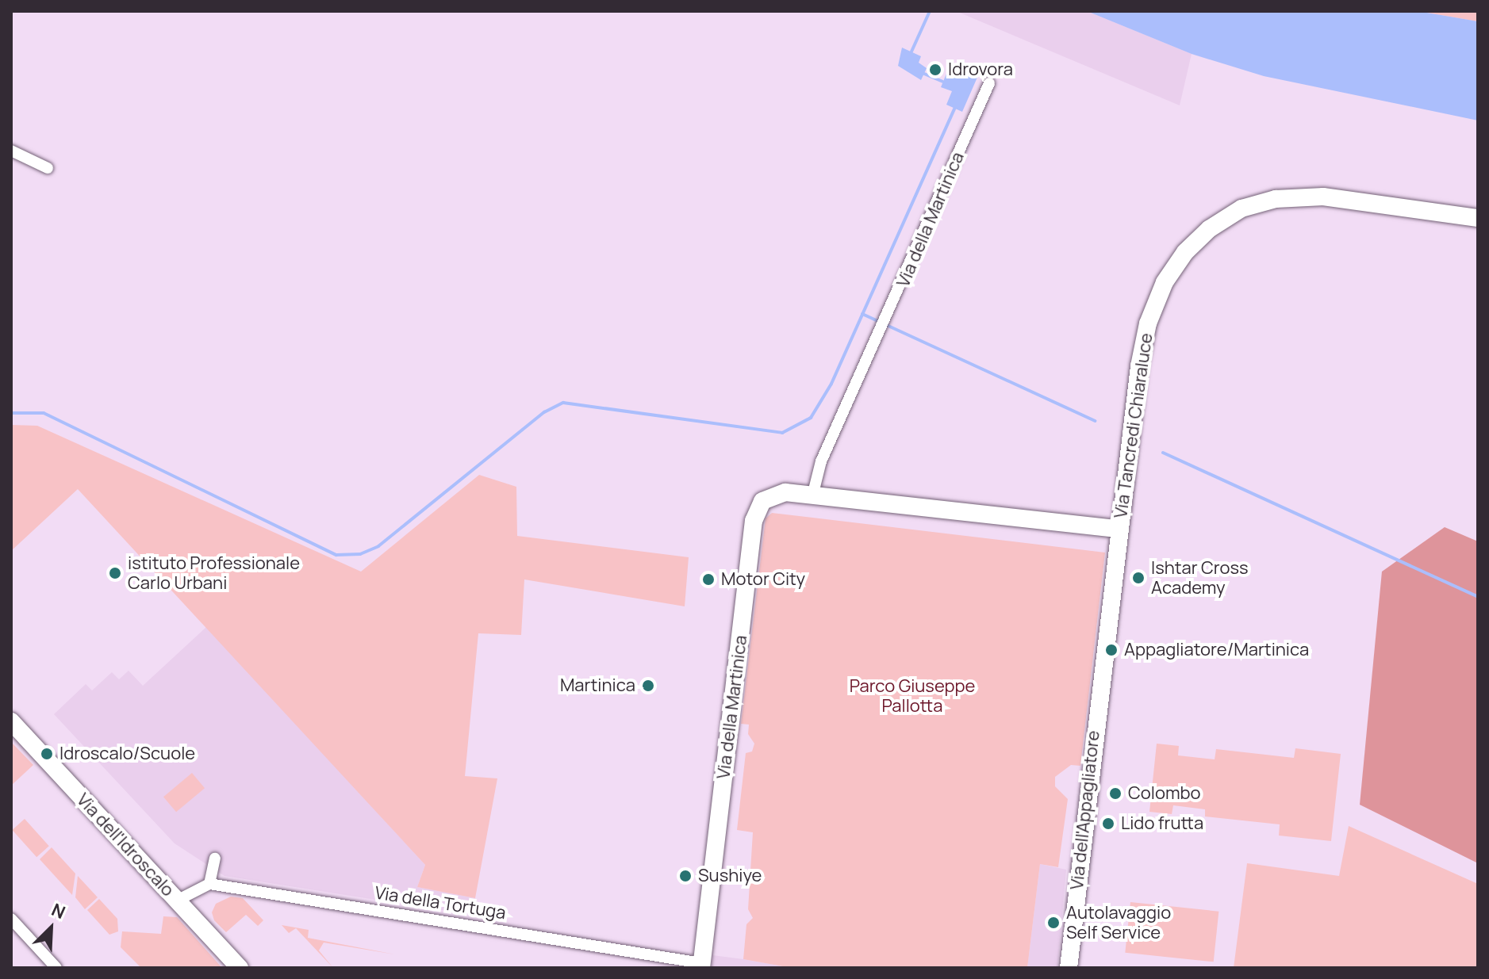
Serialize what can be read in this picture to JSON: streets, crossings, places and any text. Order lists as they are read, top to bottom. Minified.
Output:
{"streets":{"street":["Via della Martinica","Via Tancredi Chiaraluce","Via dell'Appagliatore","Via dell'Idroscalo","Via della Tortuga"]},"crossings":[["Via della Martinica","Via Tancredi Chiaraluce"],["Via della Martinica","Via della Tortuga"],["Via Tancredi Chiaraluce","Via dell'Appagliatore"]],"parks":["Parco Giuseppe Pallotta"],"places":["Idrovora","istituto Professionale Carlo Urbani","Ishtar Cross Academy","Motor City","Appagliatore/Martinica","Martinica","Idroscalo/Scuole","Colombo","Lido frutta","Sushiye","Autolavaggio Self Service"],"north":"top right"}
